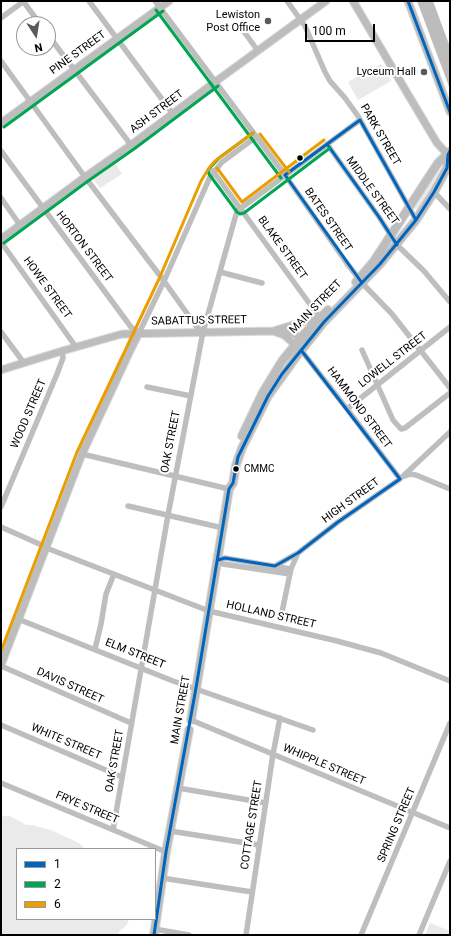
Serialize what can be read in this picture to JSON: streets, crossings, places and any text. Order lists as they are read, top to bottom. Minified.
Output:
{"streets":{"highway":["MAIN STREET"],"main road":["PINE STREET","ASH STREET","SABATTUS STREET"],"street":["PARK STREET","MIDDLE STREET","BATES STREET","HORTON STREET","BLAKE STREET","HOWE STREET","LOWELL STREET","HAMMOND STREET","WOOD STREET","OAK STREET","HIGH STREET","HOLLAND STREET","ELM STREET","DAVIS STREET","WHITE STREET","WHIPPLE STREET","FRYE STREET","COTTAGE STREET","SPRING STREET"]},"crossings":[["PINE STREET","BATES STREET"],["ASH STREET","PARK STREET"],["ASH STREET","BATES STREET"],["ASH STREET","HORTON STREET"],["ASH STREET","HOWE STREET"],["PARK STREET","MAIN STREET"],["PARK STREET","OAK STREET"],["MIDDLE STREET","MAIN STREET"],["MIDDLE STREET","OAK STREET"],["BATES STREET","MAIN STREET"],["BATES STREET","LOWELL STREET"],["BATES STREET","OAK STREET"],["HORTON STREET","SABATTUS STREET"],["BLAKE STREET","MAIN STREET"],["BLAKE STREET","OAK STREET"],["HOWE STREET","SABATTUS STREET"],["MAIN STREET","HAMMOND STREET"],["MAIN STREET","HOLLAND STREET"],["MAIN STREET","ELM STREET"],["MAIN STREET","WHIPPLE STREET"],["MAIN STREET","FRYE STREET"],["SABATTUS STREET","WOOD STREET"],["SABATTUS STREET","OAK STREET"],["LOWELL STREET","HAMMOND STREET"],["HAMMOND STREET","HIGH STREET"],["OAK STREET","HOLLAND STREET"],["OAK STREET","ELM STREET"],["OAK STREET","DAVIS STREET"],["OAK STREET","WHITE STREET"],["OAK STREET","FRYE STREET"],["ELM STREET","COTTAGE STREET"],["WHIPPLE STREET","COTTAGE STREET"],["WHIPPLE STREET","SPRING STREET"]],"places":["Lewiston Post Office","Lyceum Hall","CMMC"],"lines":["transit line 1","transit line 2","transit line 6"],"legend":["1","2","6"],"scale_bar":"100 m","north":"bottom"}
